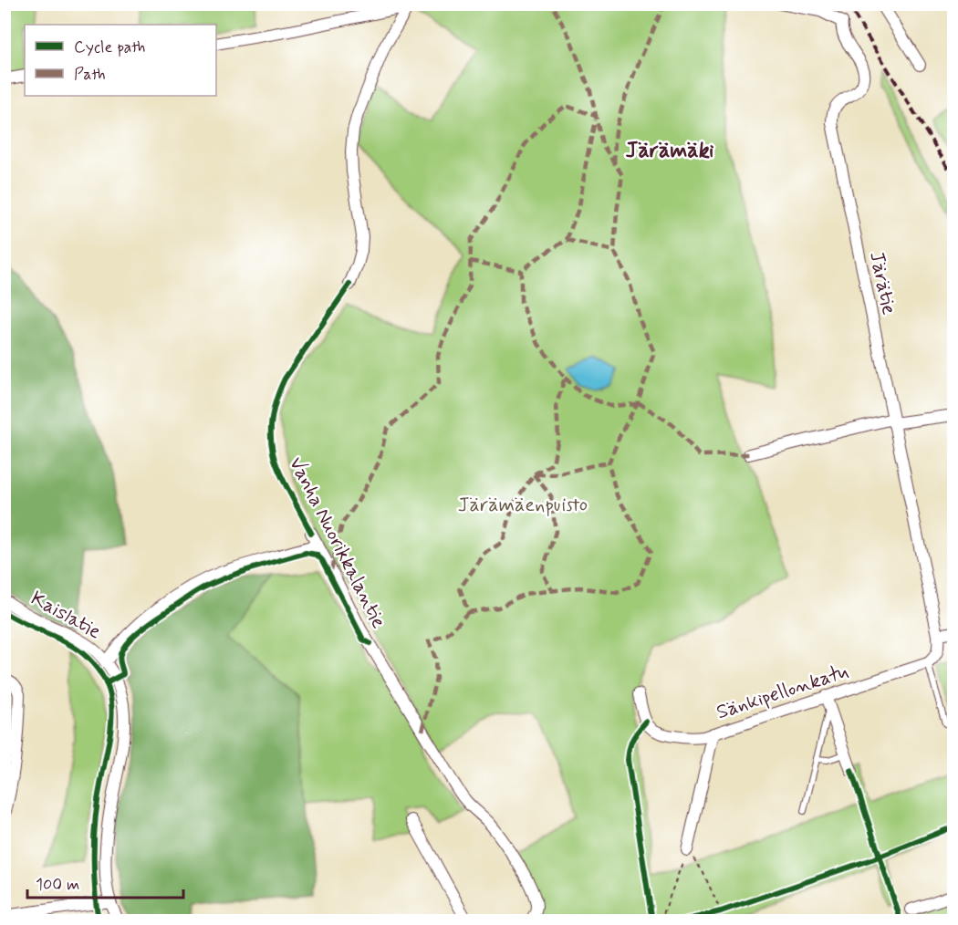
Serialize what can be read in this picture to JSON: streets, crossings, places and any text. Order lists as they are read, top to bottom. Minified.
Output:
{"streets":{"street":["Järätie","Vanha Nuorikkalantie","Kaislatie","Sänkipellonkatu"]},"districts":["Järämäki"],"parks":["Järämäenpuisto"],"legend":["Cycle path","Path"],"scale_bar":"100 m"}
